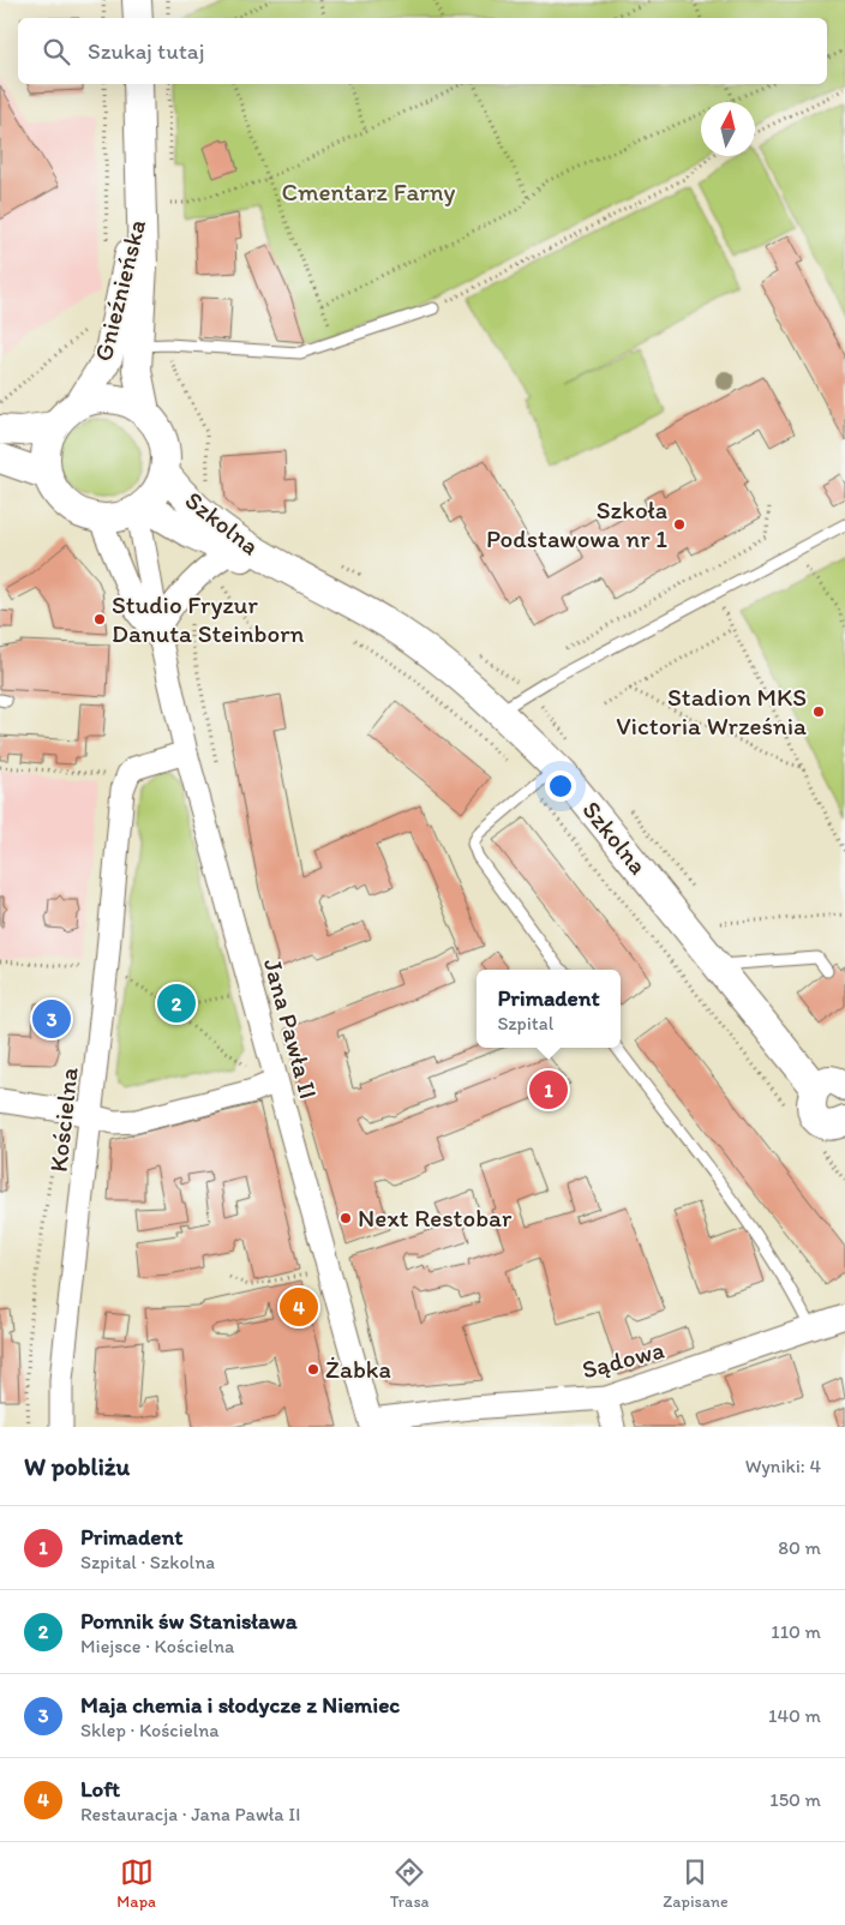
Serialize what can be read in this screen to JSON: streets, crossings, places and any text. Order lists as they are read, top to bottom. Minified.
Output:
{"streets":{"street":["Gnieźnieńska","Szkolna","Jana Pawła II","Kościelna","Sądowa"]},"crossings":[["Gnieźnieńska","Szkolna"],["Gnieźnieńska","Jana Pawła II"],["Szkolna","Jana Pawła II"],["Jana Pawła II","Kościelna"],["Jana Pawła II","Sądowa"]],"parks":["Cmentarz Farny"],"places":["Szkoła Podstawowa nr 1","Studio Fryzur Danuta Steinborn","Stadion MKS Victoria Września","Next Restobar","Żabka"],"north":"top","page":{"search":"Szukaj tutaj","popup":["Primadent","Szpital"],"pins":["2","3","1","4"],"heading":["W pobliżu","Wyniki: 4"],"list":[{"mark":"1","name":"Primadent","note":"Szpital · Szkolna","value":"80 m"},{"mark":"2","name":"Pomnik św Stanisława","note":"Miejsce · Kościelna","value":"110 m"},{"mark":"3","name":"Maja chemia i słodycze z Niemiec","note":"Sklep · Kościelna","value":"140 m"},{"mark":"4","name":"Loft","note":"Restauracja · Jana Pawła II","value":"150 m"}],"nav":["Mapa","Trasa","Zapisane"]}}
